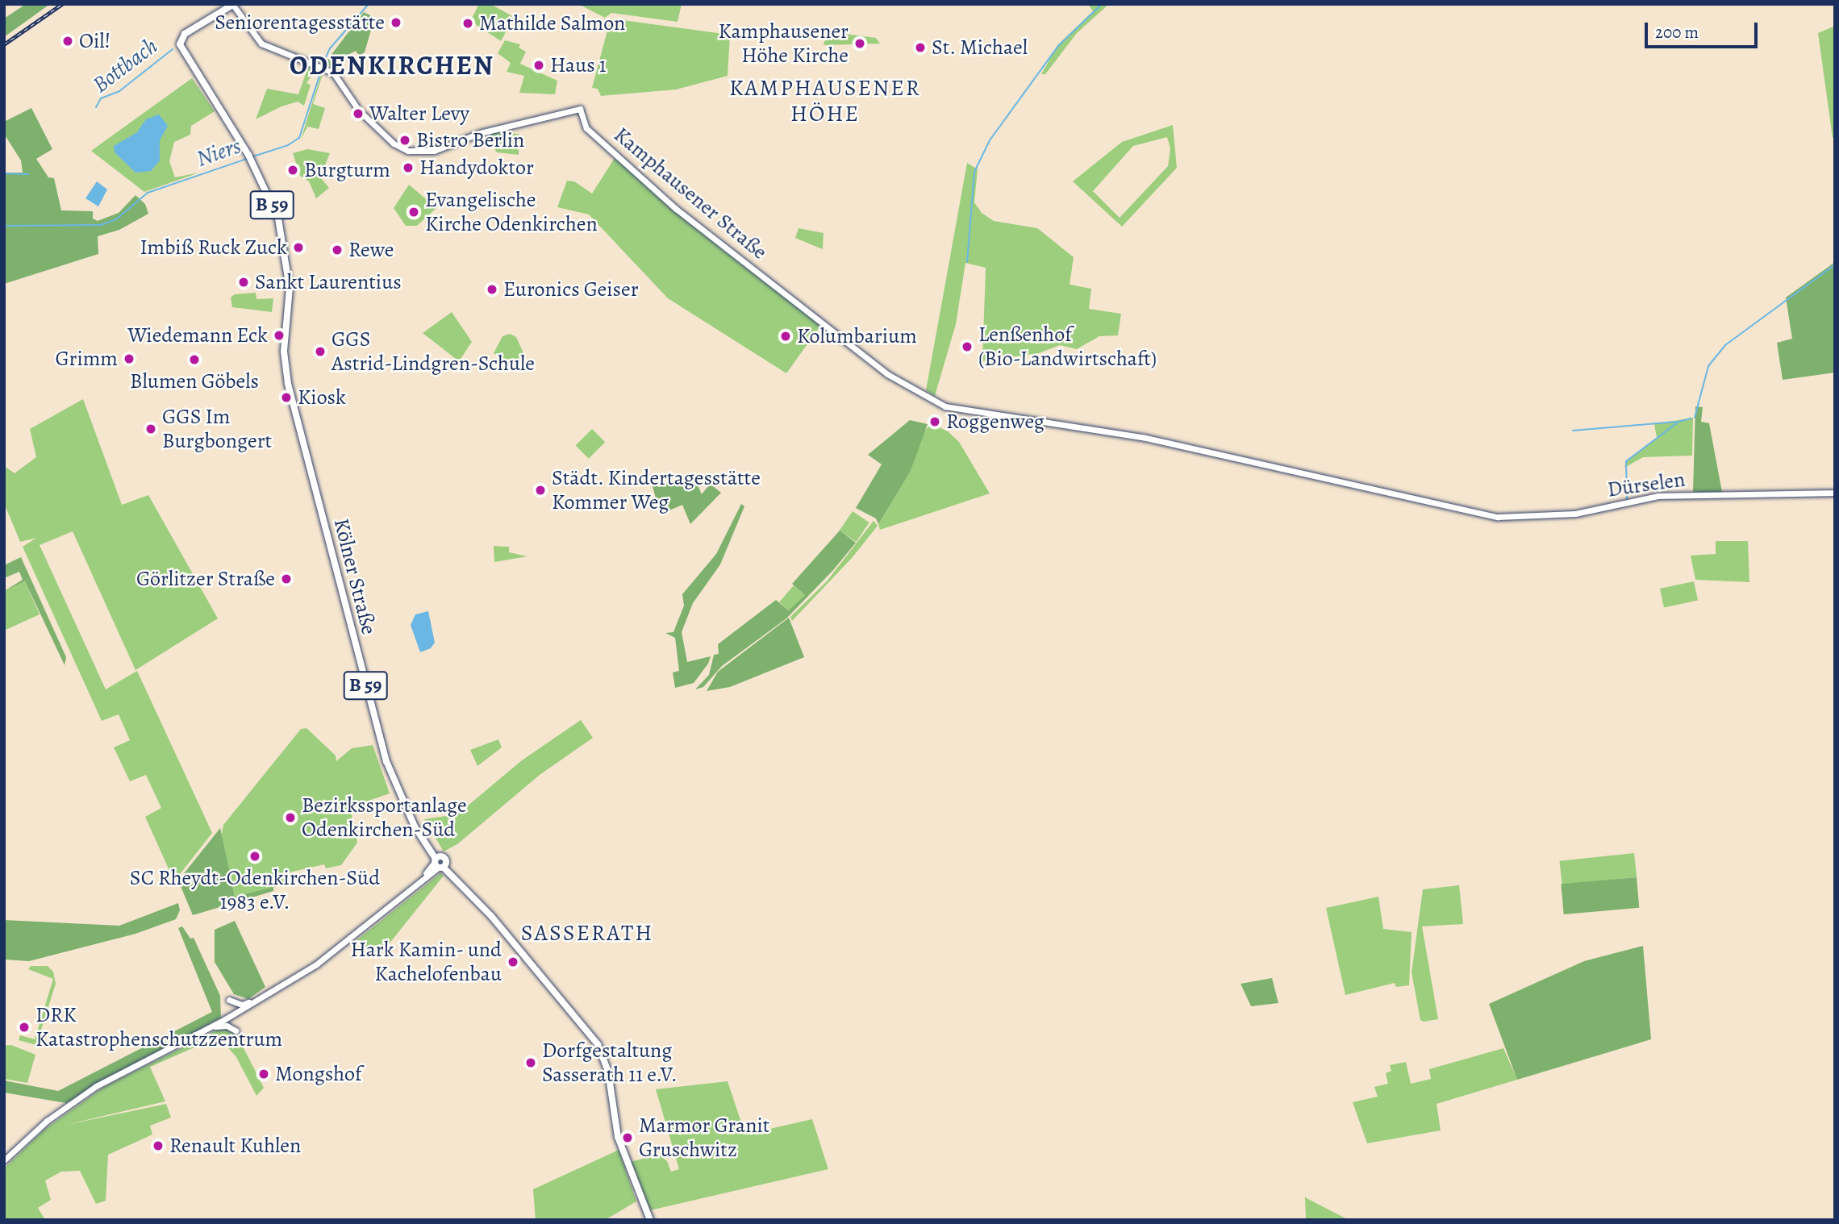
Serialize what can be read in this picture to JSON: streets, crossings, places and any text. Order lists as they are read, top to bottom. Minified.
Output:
{"streets":{"main road":["Kamphausener Straße","B 59","Dürselen","Kölner Straße"]},"crossings":[["Kamphausener Straße","Dürselen"],["Kamphausener Straße","Kölner Straße"]],"districts":["ODENKIRCHEN","KAMPHAUSENER HÖHE","SASSERATH"],"water":["Bottbach","Niers"],"places":["Seniorentagesstätte","Mathilde Salmon","Oil!","Kamphausener Höhe Kirche","St. Michael","Haus 1","Walter Levy","Bistro Berlin","Handydoktor","Burgturm","Evangelische Kirche Odenkirchen","Imbiß Ruck Zuck","Rewe","Sankt Laurentius","Euronics Geiser","Wiedemann Eck","Kolumbarium","Lenßenhof (Bio-Landwirtschaft)","GGS Astrid-Lindgren-Schule","Grimm","Blumen Göbels","Kiosk","Roggenweg","GGS Im Burgbongert","Städt. Kindertagesstätte Kommer Weg","Görlitzer Straße","Bezirkssportanlage Odenkirchen-Süd","SC Rheydt-Odenkirchen-Süd 1983 e.V.","Hark Kamin- und Kachelofenbau","DRK Katastrophenschutzzentrum","Dorfgestaltung Sasserath 11 e.V.","Mongshof","Marmor Granit Gruschwitz","Renault Kuhlen"],"scale_bar":"200 m"}
